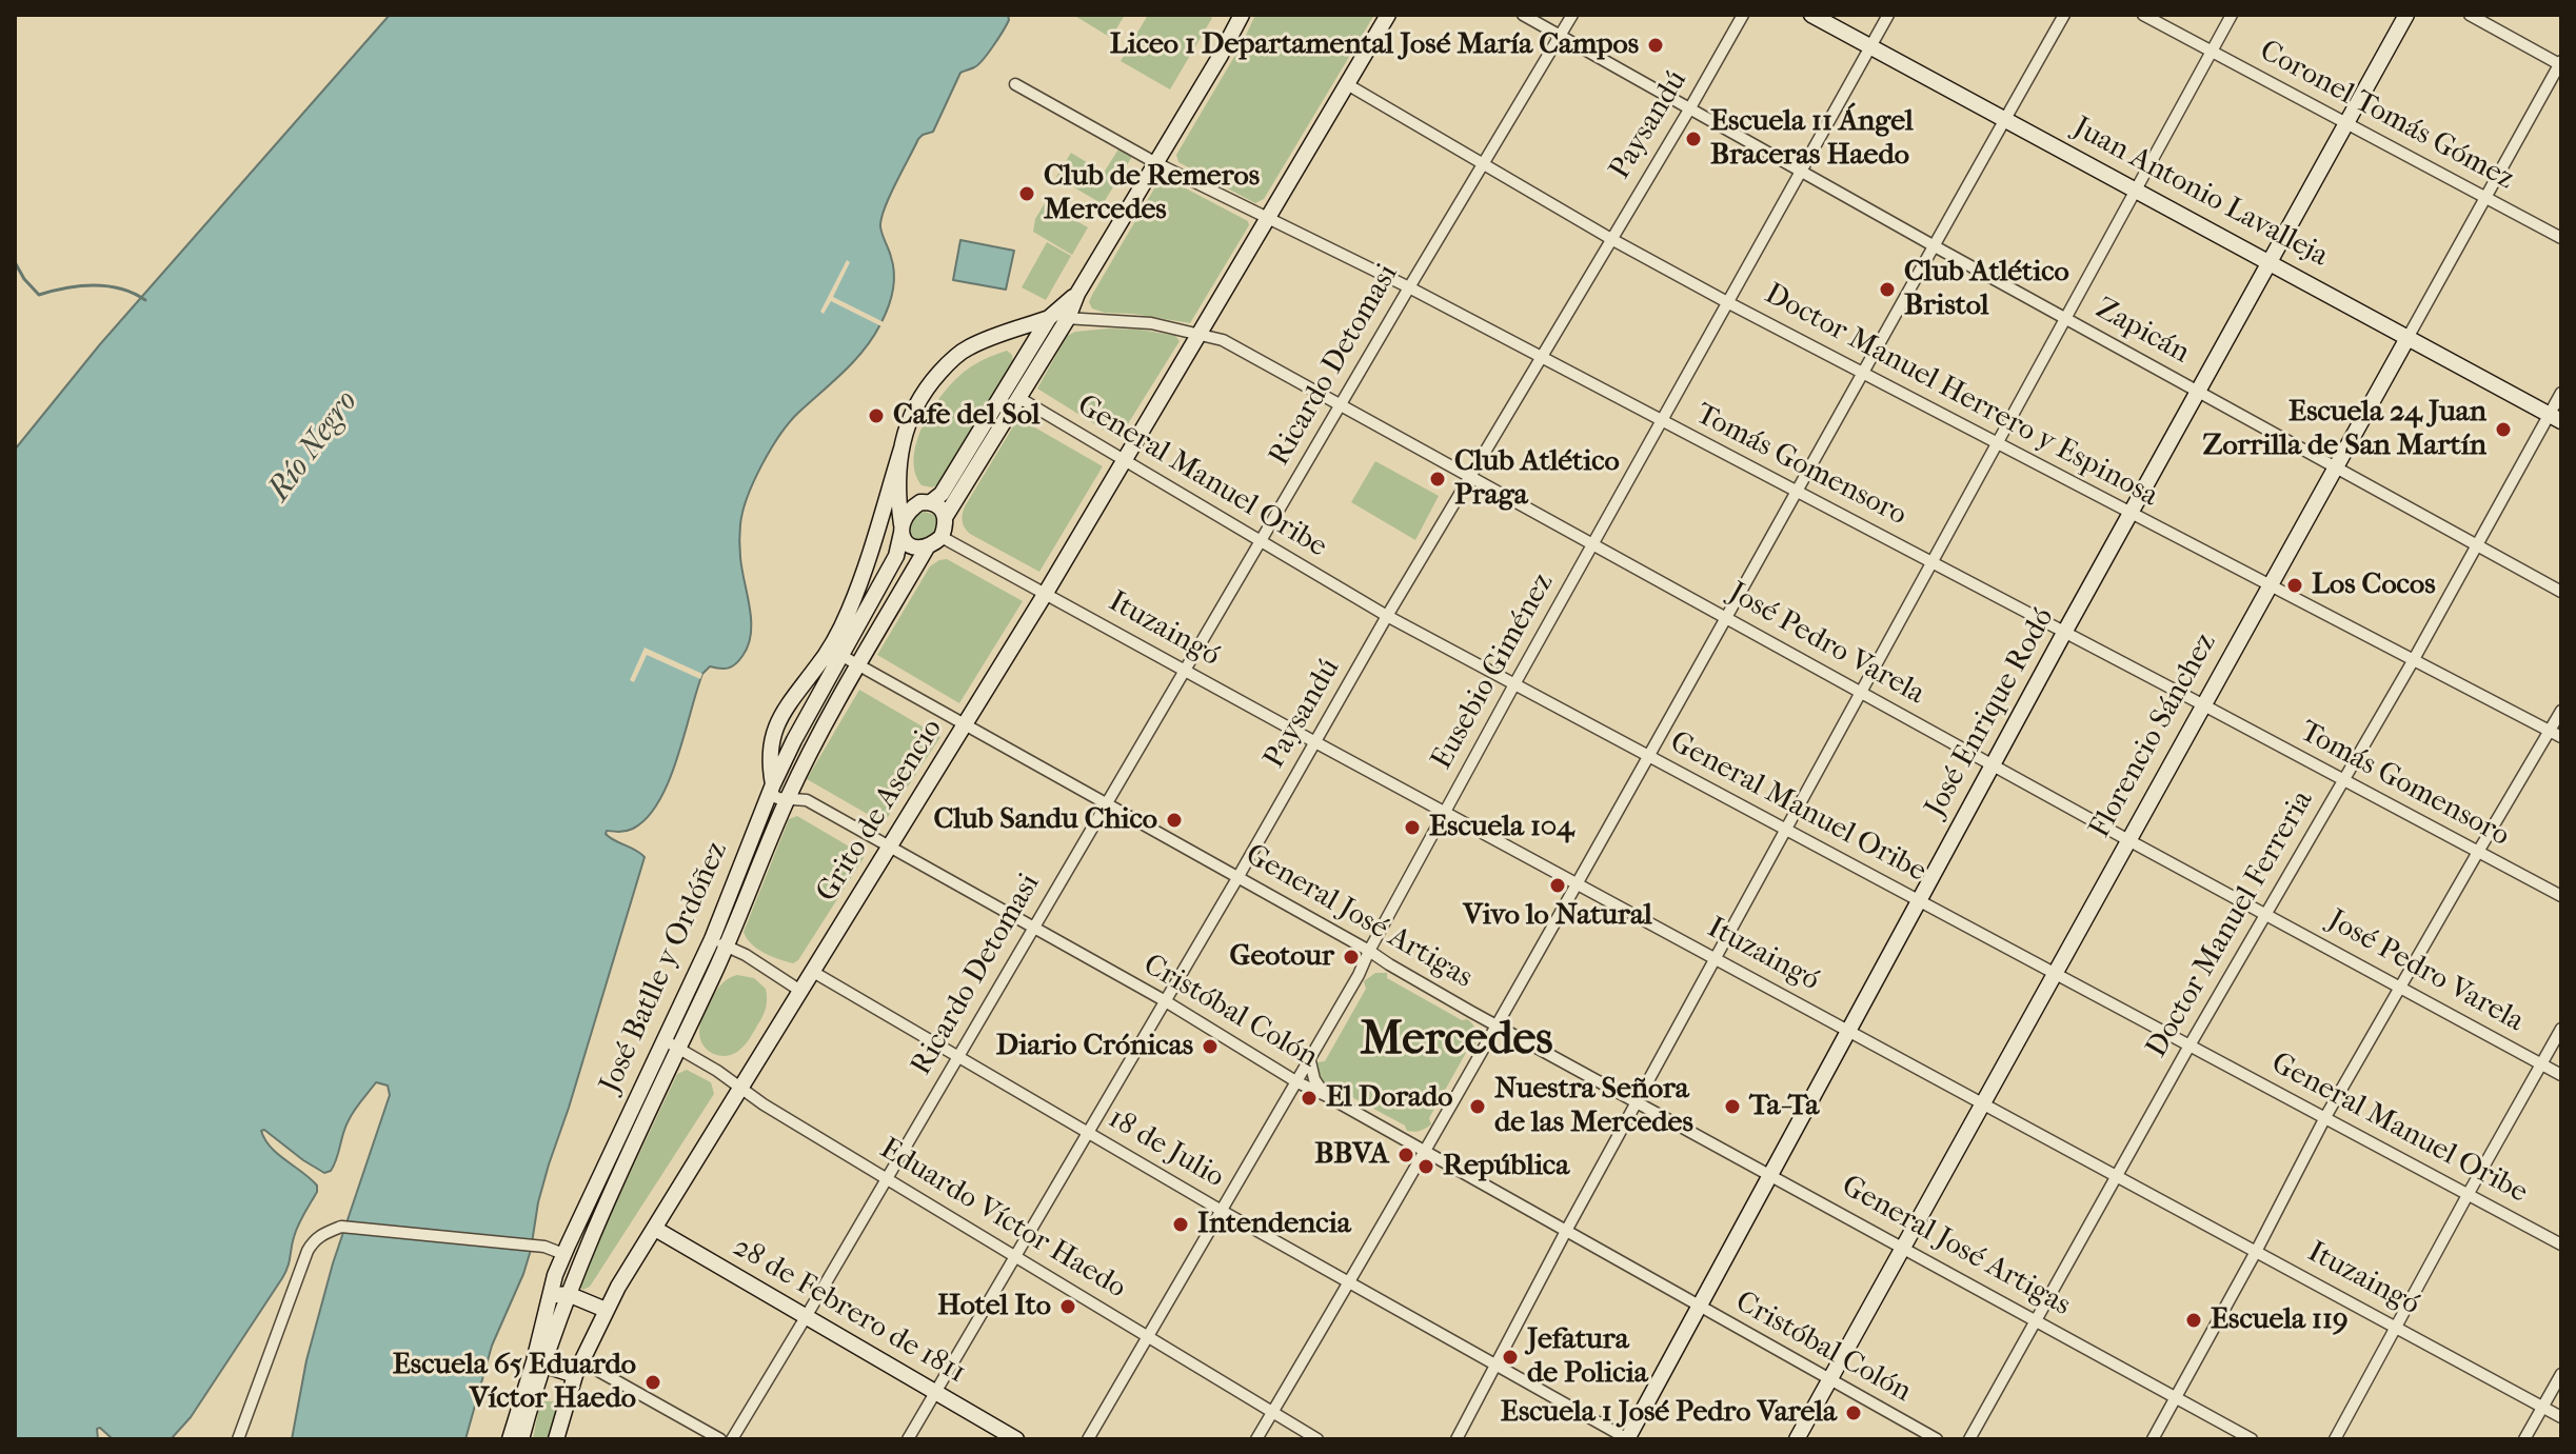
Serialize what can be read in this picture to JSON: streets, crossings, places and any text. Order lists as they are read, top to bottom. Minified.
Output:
{"streets":{"street":["Coronel Tomás Gómez","Paysandú","Juan Antonio Lavalleja","Zapicán","Ricardo Detomasi","Doctor Manuel Herrero y Espinosa","Tomás Gomensoro","General Manuel Oribe","Ituzaingó","José Pedro Varela","Eusebio Giménez","José Enrique Rodó","Florencio Sánchez","Grito de Asencio","General José Artigas","Doctor Manuel Ferreria","José Batlle y Ordóñez","Cristóbal Colón","18 de Julio","Eduardo Víctor Haedo","28 de Febrero de 1811"]},"crossings":[["Coronel Tomás Gómez","José Enrique Rodó"],["Coronel Tomás Gómez","Florencio Sánchez"],["Paysandú","Zapicán"],["Paysandú","Doctor Manuel Herrero y Espinosa"],["Paysandú","Tomás Gomensoro"],["Paysandú","General Manuel Oribe"],["Paysandú","Ituzaingó"],["Paysandú","José Pedro Varela"],["Paysandú","General José Artigas"],["Paysandú","Cristóbal Colón"],["Paysandú","18 de Julio"],["Paysandú","Eduardo Víctor Haedo"],["Paysandú","28 de Febrero de 1811"],["Juan Antonio Lavalleja","Eusebio Giménez"],["Juan Antonio Lavalleja","José Enrique Rodó"],["Juan Antonio Lavalleja","Florencio Sánchez"],["Juan Antonio Lavalleja","Doctor Manuel Ferreria"],["Zapicán","Ricardo Detomasi"],["Zapicán","Eusebio Giménez"],["Zapicán","José Enrique Rodó"],["Zapicán","Florencio Sánchez"],["Zapicán","Doctor Manuel Ferreria"],["Ricardo Detomasi","Doctor Manuel Herrero y Espinosa"],["Ricardo Detomasi","Tomás Gomensoro"],["Ricardo Detomasi","General Manuel Oribe"],["Ricardo Detomasi","Ituzaingó"],["Ricardo Detomasi","José Pedro Varela"],["Ricardo Detomasi","General José Artigas"],["Ricardo Detomasi","Cristóbal Colón"],["Ricardo Detomasi","18 de Julio"],["Ricardo Detomasi","Eduardo Víctor Haedo"],["Ricardo Detomasi","28 de Febrero de 1811"],["Doctor Manuel Herrero y Espinosa","Eusebio Giménez"],["Doctor Manuel Herrero y Espinosa","José Enrique Rodó"],["Doctor Manuel Herrero y Espinosa","Florencio Sánchez"],["Doctor Manuel Herrero y Espinosa","Grito de Asencio"],["Doctor Manuel Herrero y Espinosa","Doctor Manuel Ferreria"],["Tomás Gomensoro","Eusebio Giménez"],["Tomás Gomensoro","José Enrique Rodó"],["Tomás Gomensoro","Florencio Sánchez"],["Tomás Gomensoro","Grito de Asencio"],["Tomás Gomensoro","Doctor Manuel Ferreria"],["General Manuel Oribe","Eusebio Giménez"],["General Manuel Oribe","José Enrique Rodó"],["General Manuel Oribe","Florencio Sánchez"],["General Manuel Oribe","Grito de Asencio"],["General Manuel Oribe","Doctor Manuel Ferreria"],["Ituzaingó","Eusebio Giménez"],["Ituzaingó","José Enrique Rodó"],["Ituzaingó","Florencio Sánchez"],["Ituzaingó","Grito de Asencio"],["Ituzaingó","Doctor Manuel Ferreria"],["Ituzaingó","José Batlle y Ordóñez"],["José Pedro Varela","Eusebio Giménez"],["José Pedro Varela","José Enrique Rodó"],["José Pedro Varela","Florencio Sánchez"],["José Pedro Varela","Grito de Asencio"],["José Pedro Varela","Doctor Manuel Ferreria"],["Eusebio Giménez","General José Artigas"],["Eusebio Giménez","Cristóbal Colón"],["Eusebio Giménez","18 de Julio"],["Eusebio Giménez","Eduardo Víctor Haedo"],["José Enrique Rodó","General José Artigas"],["José Enrique Rodó","Cristóbal Colón"],["José Enrique Rodó","18 de Julio"],["Florencio Sánchez","General José Artigas"],["Florencio Sánchez","Cristóbal Colón"],["Grito de Asencio","General José Artigas"],["Grito de Asencio","Cristóbal Colón"],["Grito de Asencio","18 de Julio"],["Grito de Asencio","Eduardo Víctor Haedo"],["Grito de Asencio","28 de Febrero de 1811"],["General José Artigas","Doctor Manuel Ferreria"],["General José Artigas","José Batlle y Ordóñez"],["General José Artigas","Cristóbal Colón"],["José Batlle y Ordóñez","Eduardo Víctor Haedo"]],"districts":["Mercedes"],"water":["Río Negro"],"places":["Liceo 1 Departamental José María Campos","Escuela 11 Ángel Braceras Haedo","Club de Remeros Mercedes","Club Atlético Bristol","Cafe del Sol","Escuela 24 Juan Zorrilla de San Martín","Club Atlético Praga","Los Cocos","Club Sandu Chico","Escuela 104","Vivo lo Natural","Geotour","Diario Crónicas","El Dorado","Nuestra Señora de las Mercedes","Ta-Ta","BBVA","República","Intendencia","Hotel Ito","Escuela 119","Jefatura de Policia","Escuela 65 Eduardo Víctor Haedo","Escuela 1 José Pedro Varela"]}
